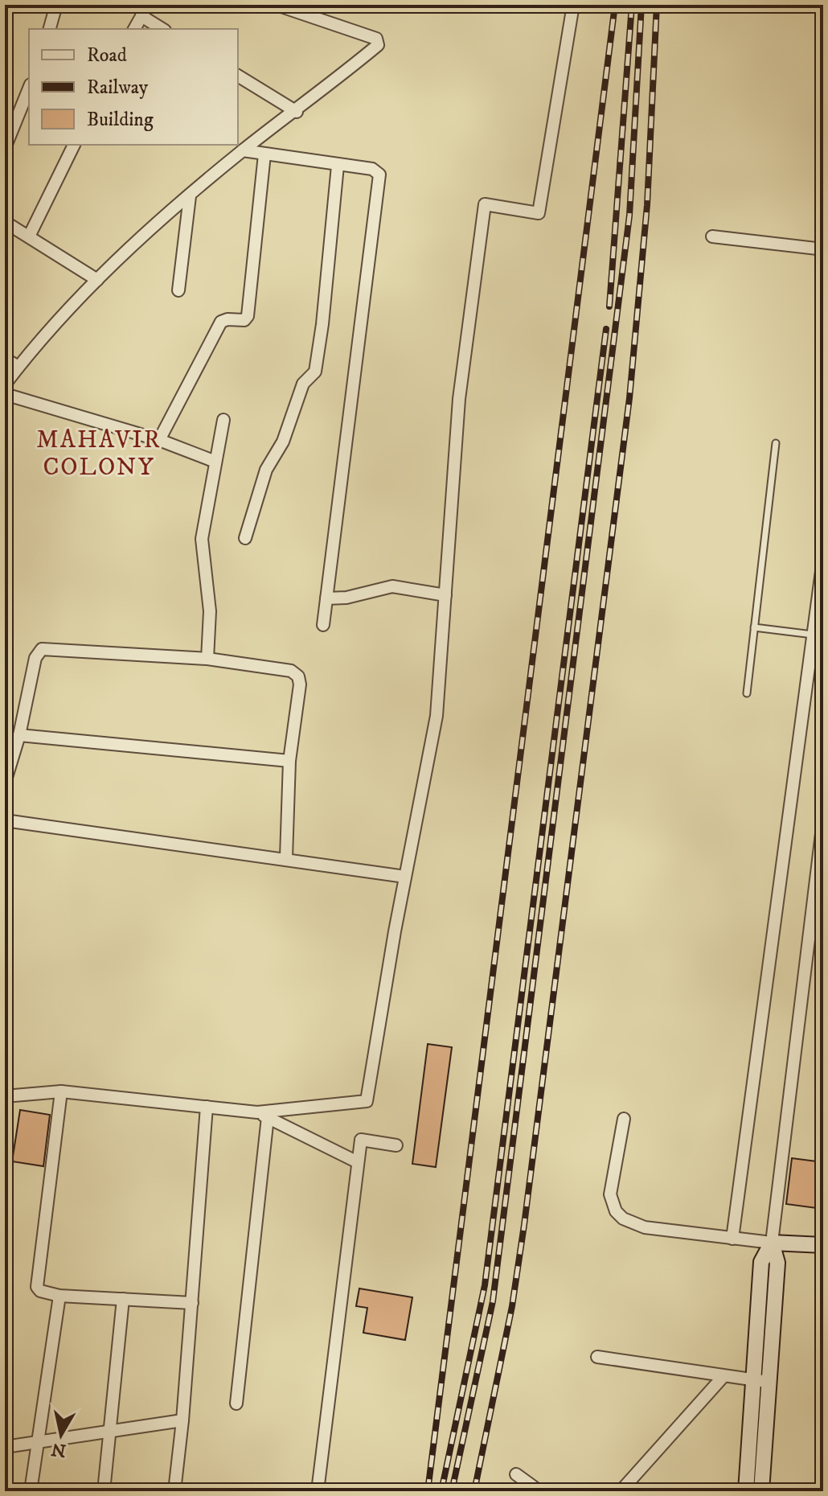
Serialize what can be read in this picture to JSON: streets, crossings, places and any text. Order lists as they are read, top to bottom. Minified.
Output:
{"districts":["MAHAVIR COLONY"],"legend":["Road","Railway","Building"],"north":"bottom"}
